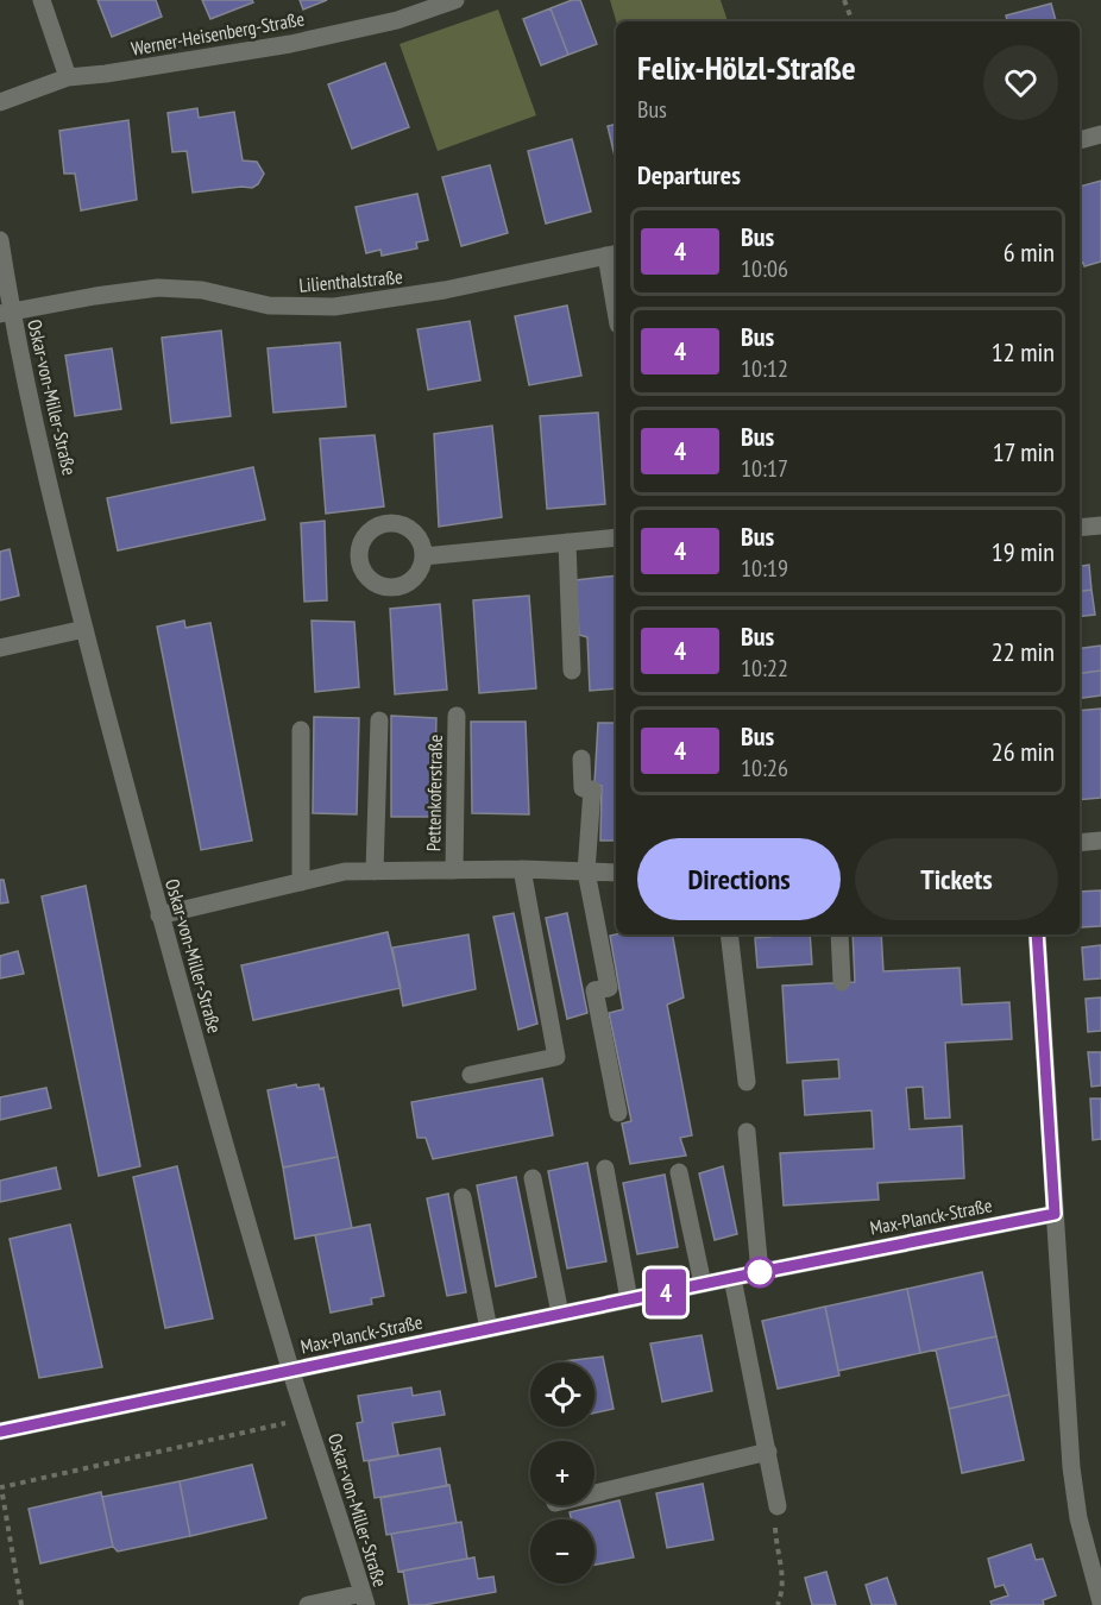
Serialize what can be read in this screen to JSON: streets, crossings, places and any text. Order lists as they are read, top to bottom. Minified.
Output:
{"streets":{"street":["Werner-Heisenberg-Straße","Lilienthalstraße","Oskar-von-Miller-Straße","Pettenkoferstraße","Max-Planck-Straße"]},"crossings":[["Lilienthalstraße","Oskar-von-Miller-Straße"],["Oskar-von-Miller-Straße","Pettenkoferstraße"],["Oskar-von-Miller-Straße","Max-Planck-Straße"]],"lines":["bus line 4"],"page":{"on_map":"4","heading":[["Felix-Hölzl-Straße","Bus"],"Departures"],"list":[{"mark":"4","name":"Bus","note":"10:06","value":"6 min"},{"mark":"4","name":"Bus","note":"10:12","value":"12 min"},{"mark":"4","name":"Bus","note":"10:17","value":"17 min"},{"mark":"4","name":"Bus","note":"10:19","value":"19 min"},{"mark":"4","name":"Bus","note":"10:22","value":"22 min"},{"mark":"4","name":"Bus","note":"10:26","value":"26 min"}],"buttons":["Directions","Tickets"],"map_buttons":["+","−"]}}
